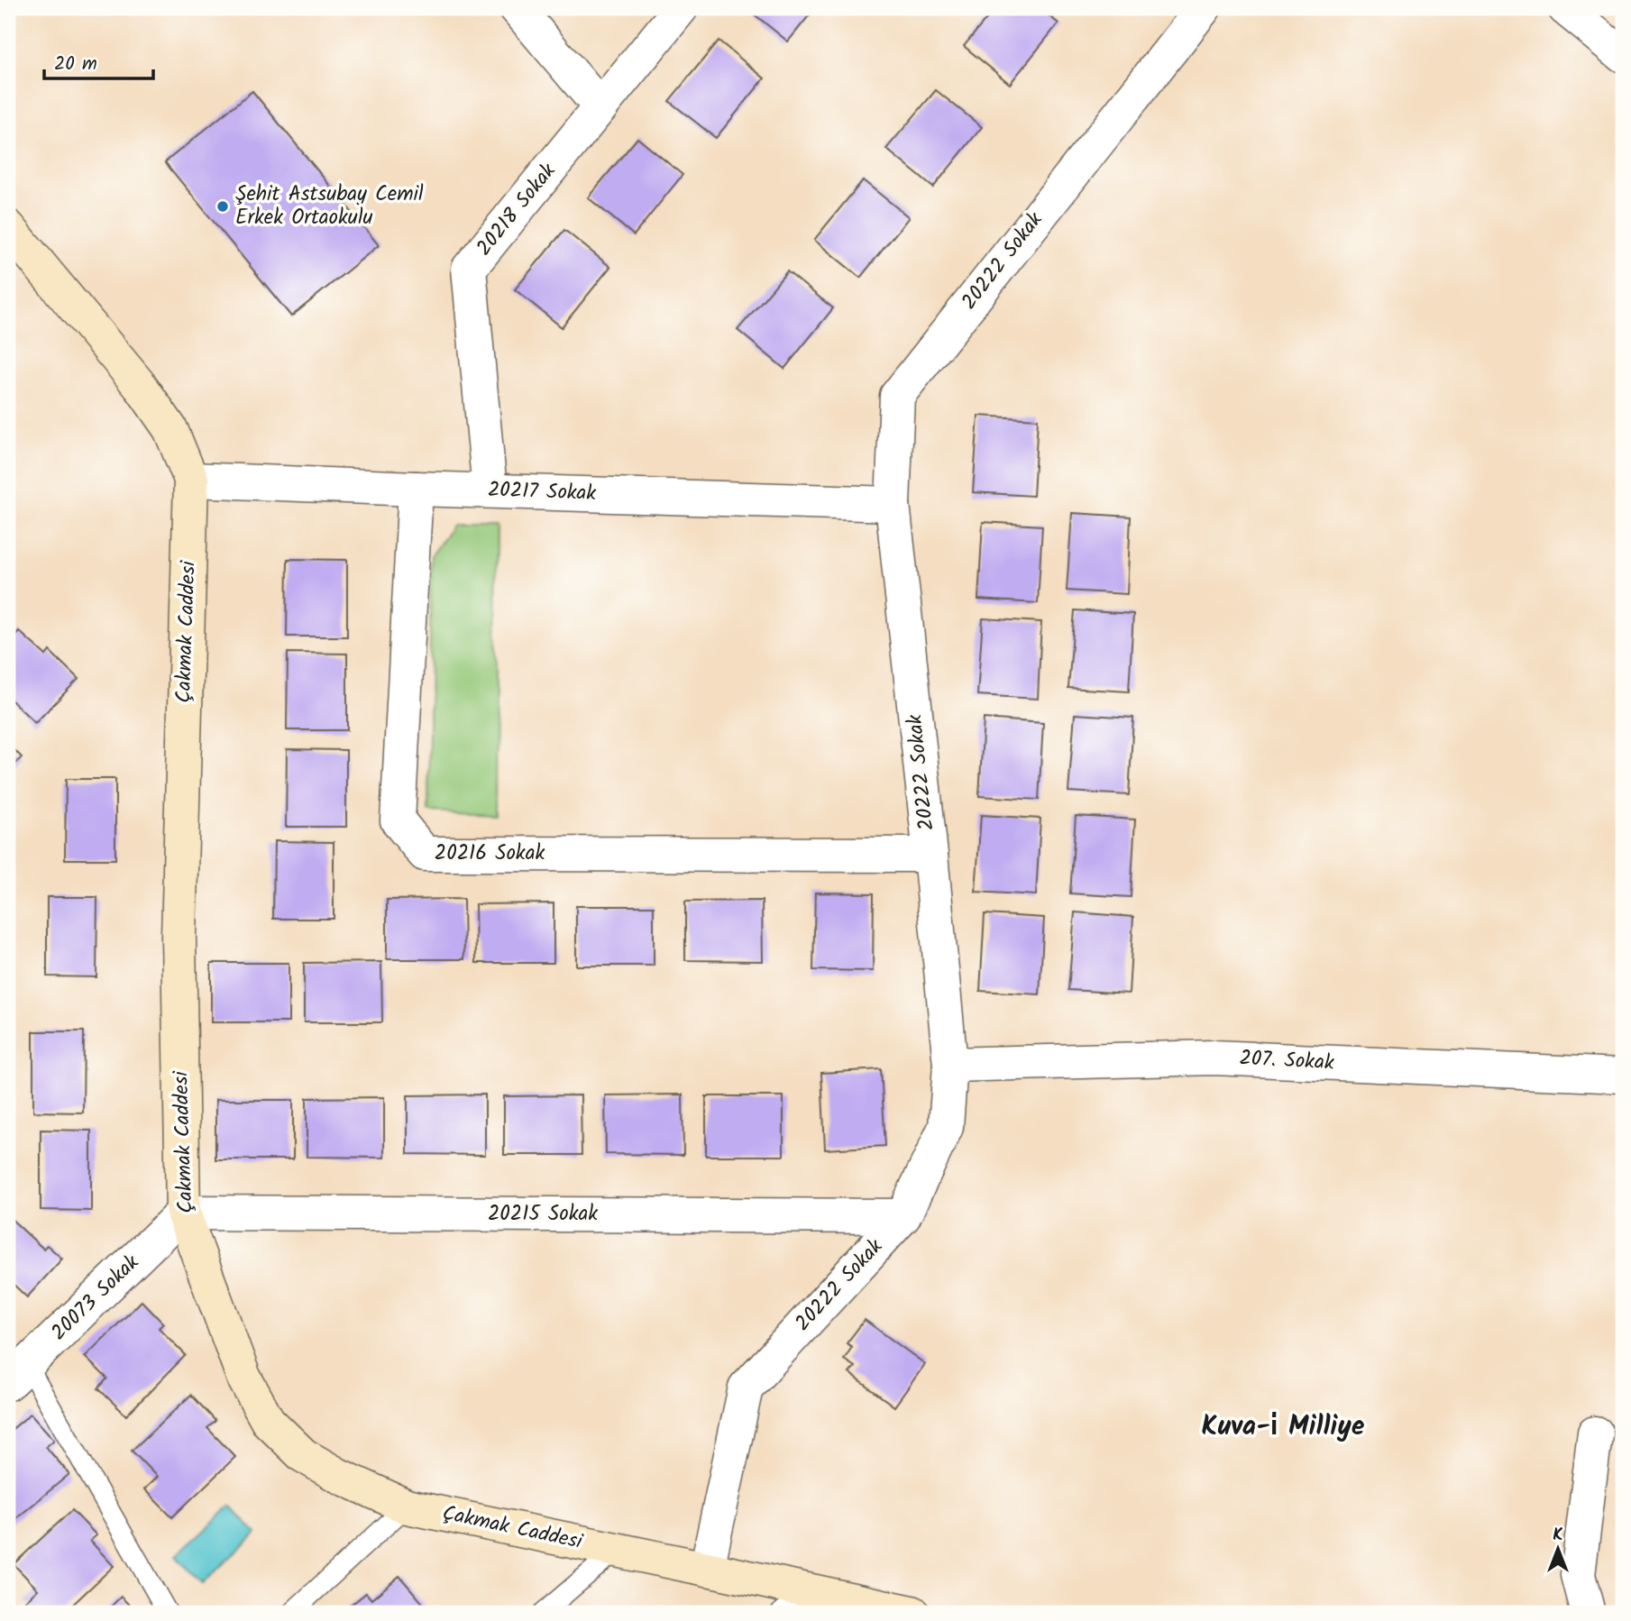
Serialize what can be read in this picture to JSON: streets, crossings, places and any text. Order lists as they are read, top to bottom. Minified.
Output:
{"streets":{"main road":["Çakmak Caddesi"],"street":["20218 Sokak","20222 Sokak","20217 Sokak","20216 Sokak","207. Sokak","20215 Sokak","20073 Sokak"]},"crossings":[["20218 Sokak","20217 Sokak"],["20222 Sokak","20217 Sokak"],["20222 Sokak","Çakmak Caddesi"],["20222 Sokak","20216 Sokak"],["20222 Sokak","207. Sokak"],["20222 Sokak","20215 Sokak"],["20217 Sokak","Çakmak Caddesi"],["20217 Sokak","20216 Sokak"],["Çakmak Caddesi","20215 Sokak"],["Çakmak Caddesi","20073 Sokak"],["20215 Sokak","20073 Sokak"]],"districts":["Kuva-i̇ Milliye"],"places":["Şehit Astsubay Cemil Erkek Ortaokulu"],"scale_bar":"20 m","north":"top"}
